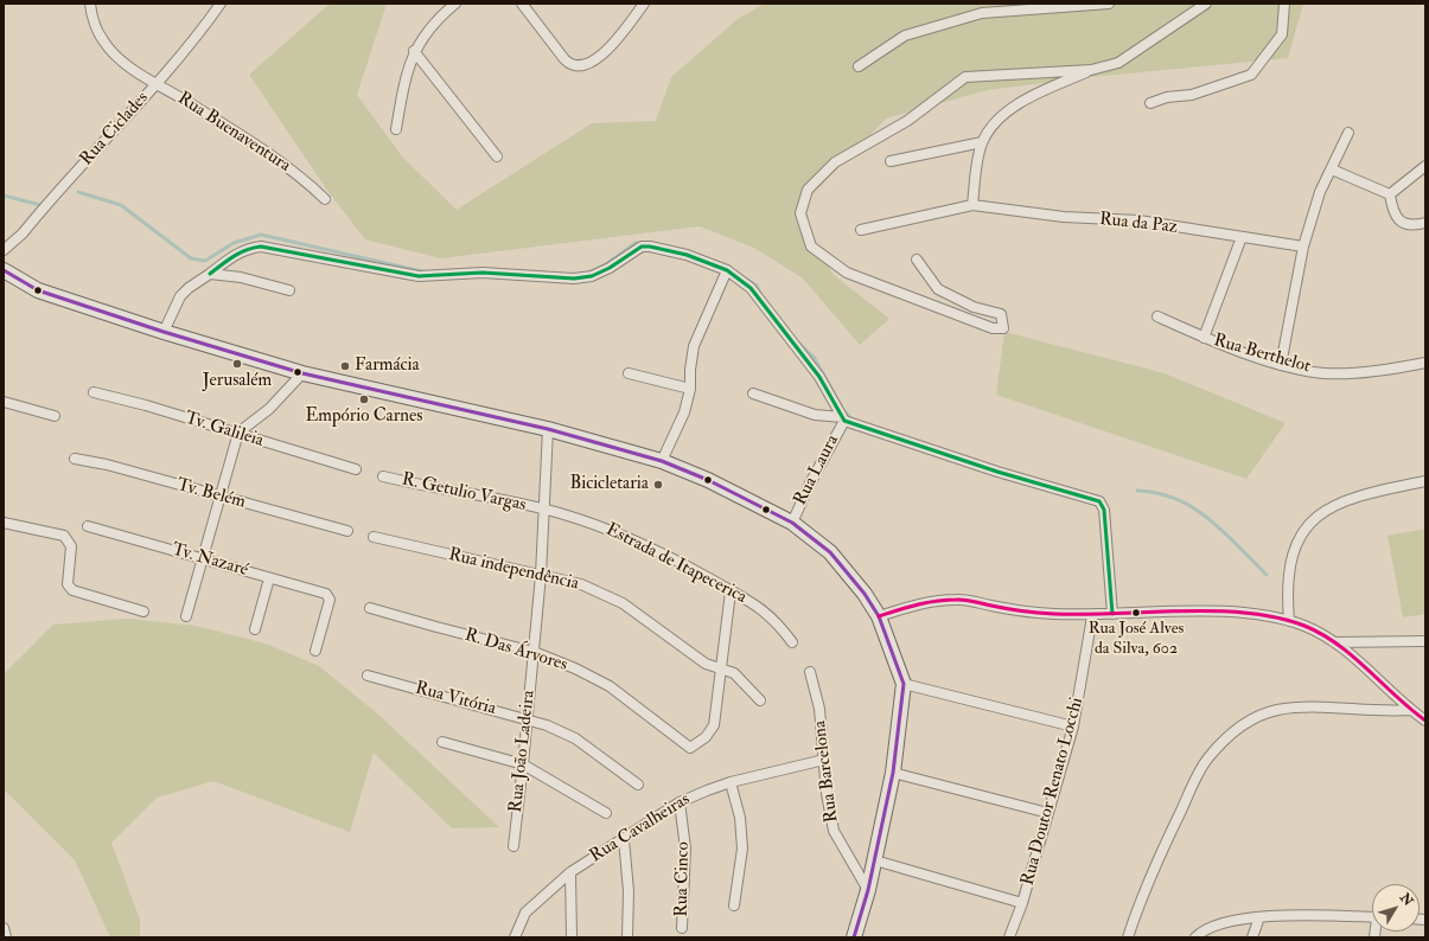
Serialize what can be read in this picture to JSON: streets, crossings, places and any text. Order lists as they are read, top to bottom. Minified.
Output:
{"streets":{"street":["Rua Ciclades","Rua Buenaventura","Rua da Paz","Rua Berthelot","Tv. Galileia","Rua Laura","R. Getulio Vargas","Tv. Belém","Tv. Nazaré","Estrada de Itapecerica","Rua independência","R. Das Árvores","Rua Vitória","Rua João Ladeira","Rua Barcelona","Rua Doutor Renato Locchi","Rua Cavalheiras","Rua Cinco"]},"crossings":[["Rua Ciclades","Rua Buenaventura"],["R. Getulio Vargas","Estrada de Itapecerica"],["R. Getulio Vargas","Rua João Ladeira"],["Estrada de Itapecerica","Rua João Ladeira"],["Rua independência","R. Das Árvores"],["Rua independência","Rua João Ladeira"],["R. Das Árvores","Rua João Ladeira"],["Rua Vitória","Rua João Ladeira"],["Rua Barcelona","Rua Cavalheiras"],["Rua Cavalheiras","Rua Cinco"]],"places":["Jerusalém","Farmácia","Empório Carnes","Bicicletaria","Rua José Alves da Silva, 602"],"north":"top right"}
